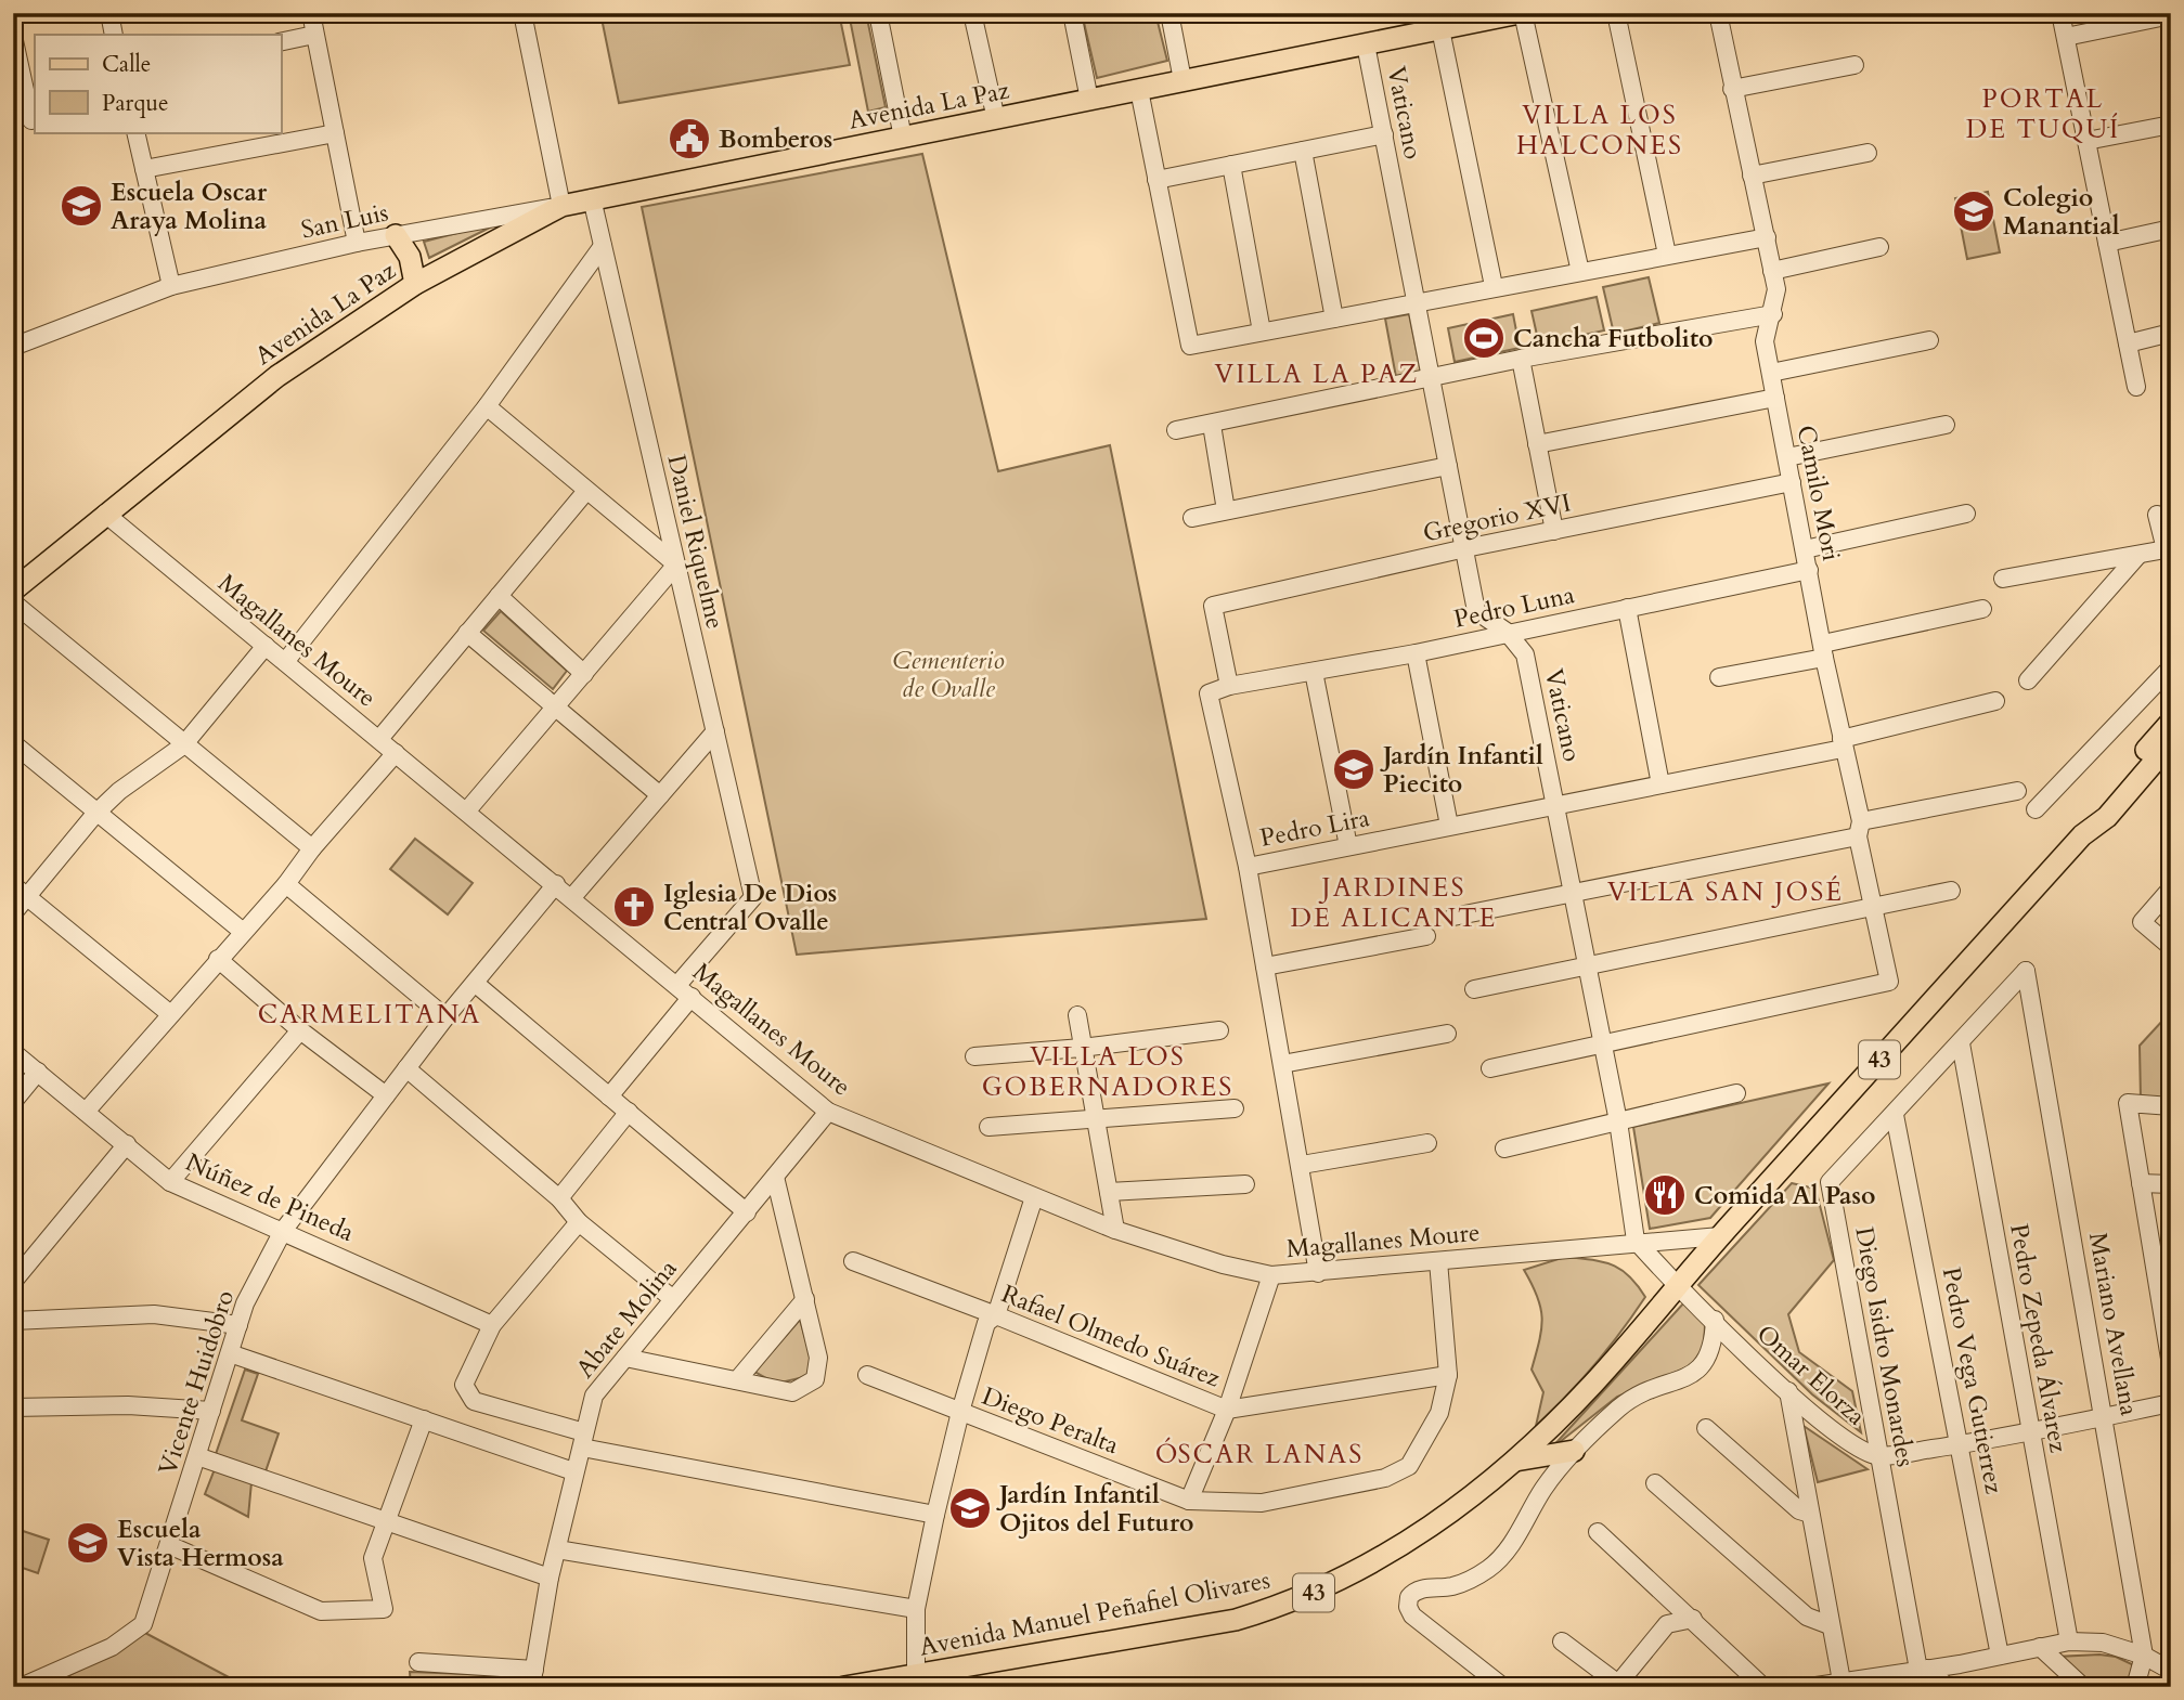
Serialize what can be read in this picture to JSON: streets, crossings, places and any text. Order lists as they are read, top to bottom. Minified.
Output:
{"streets":{"main road":["Avenida La Paz","43","Avenida Manuel Peñafiel Olivares"],"street":["Vaticano","San Luis","Camilo Mori","Gregorio XVI","Daniel Riquelme","Pedro Luna","Magallanes Moure","Pedro Lira","Núñez de Pineda","Abate Molina","Mariano Avellana","Rafael Olmedo Suárez","Pedro Zepeda Álvarez","Diego Isidro Monardes","Omar Elorza","Pedro Vega Gutierrez","Vicente Huidobro","Diego Peralta"]},"crossings":[["Avenida La Paz","Vaticano"],["Avenida La Paz","San Luis"],["Avenida La Paz","Daniel Riquelme"],["Avenida La Paz","Magallanes Moure"],["Vaticano","Camilo Mori"],["Vaticano","Gregorio XVI"],["Vaticano","Pedro Luna"],["Vaticano","Magallanes Moure"],["Vaticano","Pedro Lira"],["Vaticano","Omar Elorza"],["Camilo Mori","Gregorio XVI"],["Camilo Mori","Pedro Luna"],["Camilo Mori","Pedro Lira"],["Gregorio XVI","Pedro Luna"],["Daniel Riquelme","Magallanes Moure"],["Magallanes Moure","Pedro Lira"],["Magallanes Moure","Abate Molina"],["Magallanes Moure","Omar Elorza"],["Magallanes Moure","Vicente Huidobro"],["Magallanes Moure","Diego Peralta"],["Magallanes Moure","Avenida Manuel Peñafiel Olivares"],["Núñez de Pineda","Vicente Huidobro"],["Mariano Avellana","Diego Isidro Monardes"],["Rafael Olmedo Suárez","Diego Peralta"],["Pedro Zepeda Álvarez","Diego Isidro Monardes"],["Diego Isidro Monardes","Omar Elorza"],["Diego Isidro Monardes","Pedro Vega Gutierrez"],["Omar Elorza","Avenida Manuel Peñafiel Olivares"]],"districts":["PORTAL DE TUQUÍ","VILLA LOS HALCONES","VILLA LA PAZ","JARDINES DE ALICANTE","VILLA SAN JOSÉ","CARMELITANA","VILLA LOS GOBERNADORES","ÓSCAR LANAS"],"parks":["Cementerio de Ovalle"],"places":{"public building":["Bomberos"],"school or university":["Escuela Oscar Araya Molina","Colegio Manantial","Jardín Infantil Piecito","Jardín Infantil Ojitos del Futuro","Escuela Vista Hermosa"],"sports":["Cancha Futbolito"],"church":["Iglesia De Dios Central Ovalle"],"restaurant":["Comida Al Paso"]},"legend":["Calle","Parque"]}
